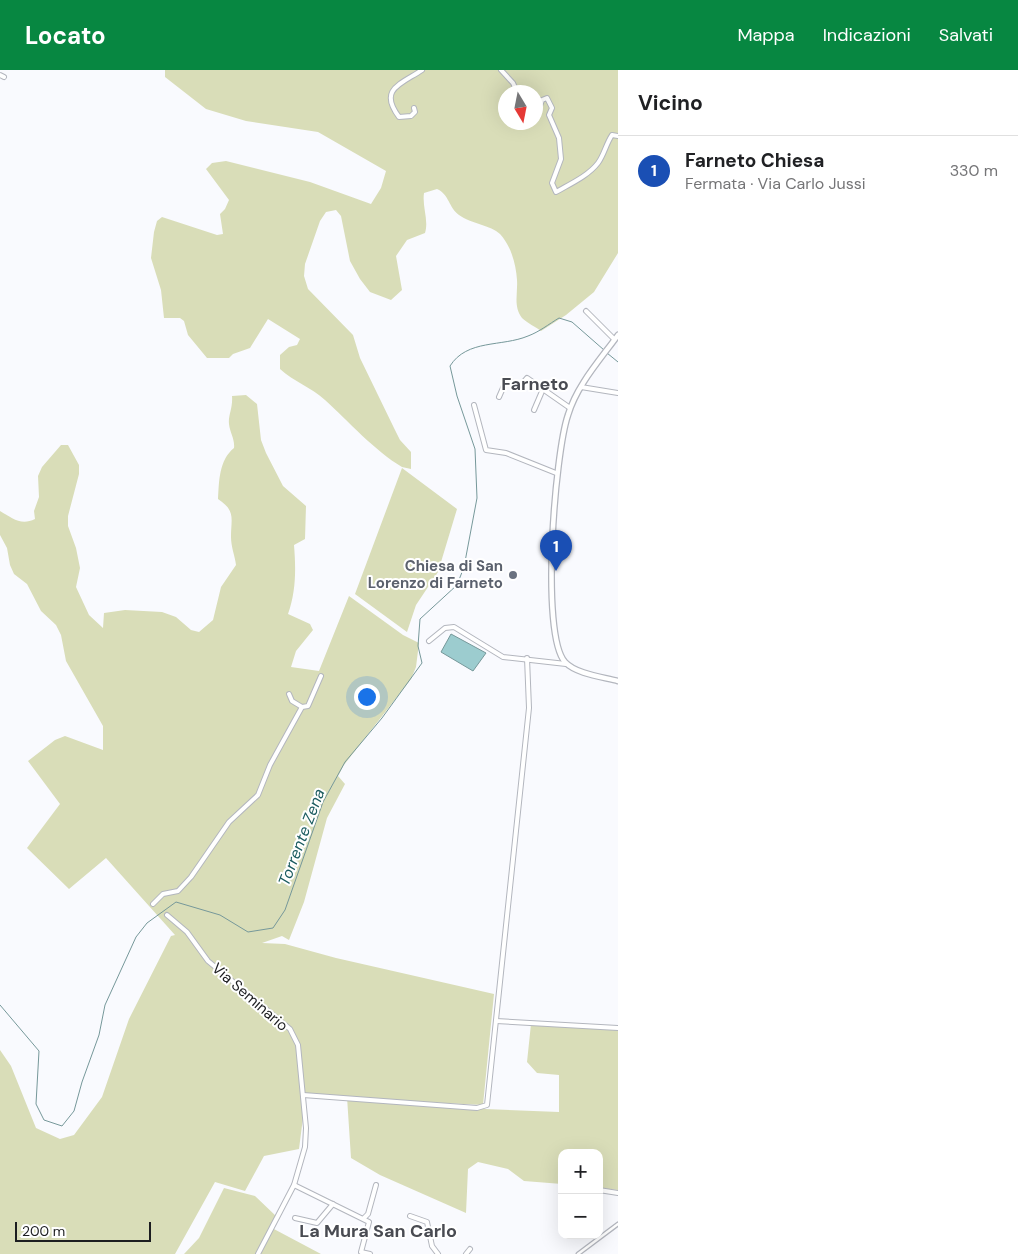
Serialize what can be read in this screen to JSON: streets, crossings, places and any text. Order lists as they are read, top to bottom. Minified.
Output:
{"streets":{"street":["Via Seminario"]},"districts":["Farneto","La Mura San Carlo"],"water":["Torrente Zena"],"places":["Chiesa di San Lorenzo di Farneto"],"scale_bar":"200 m","north":"bottom","page":{"header":"Locato","nav":["Mappa","Indicazioni","Salvati"],"heading":"Vicino","list":[{"mark":"1","name":"Farneto Chiesa","note":"Fermata · Via Carlo Jussi","value":"330 m"}],"pins":"1","map_buttons":["+","−"],"scale":"200 m"}}
